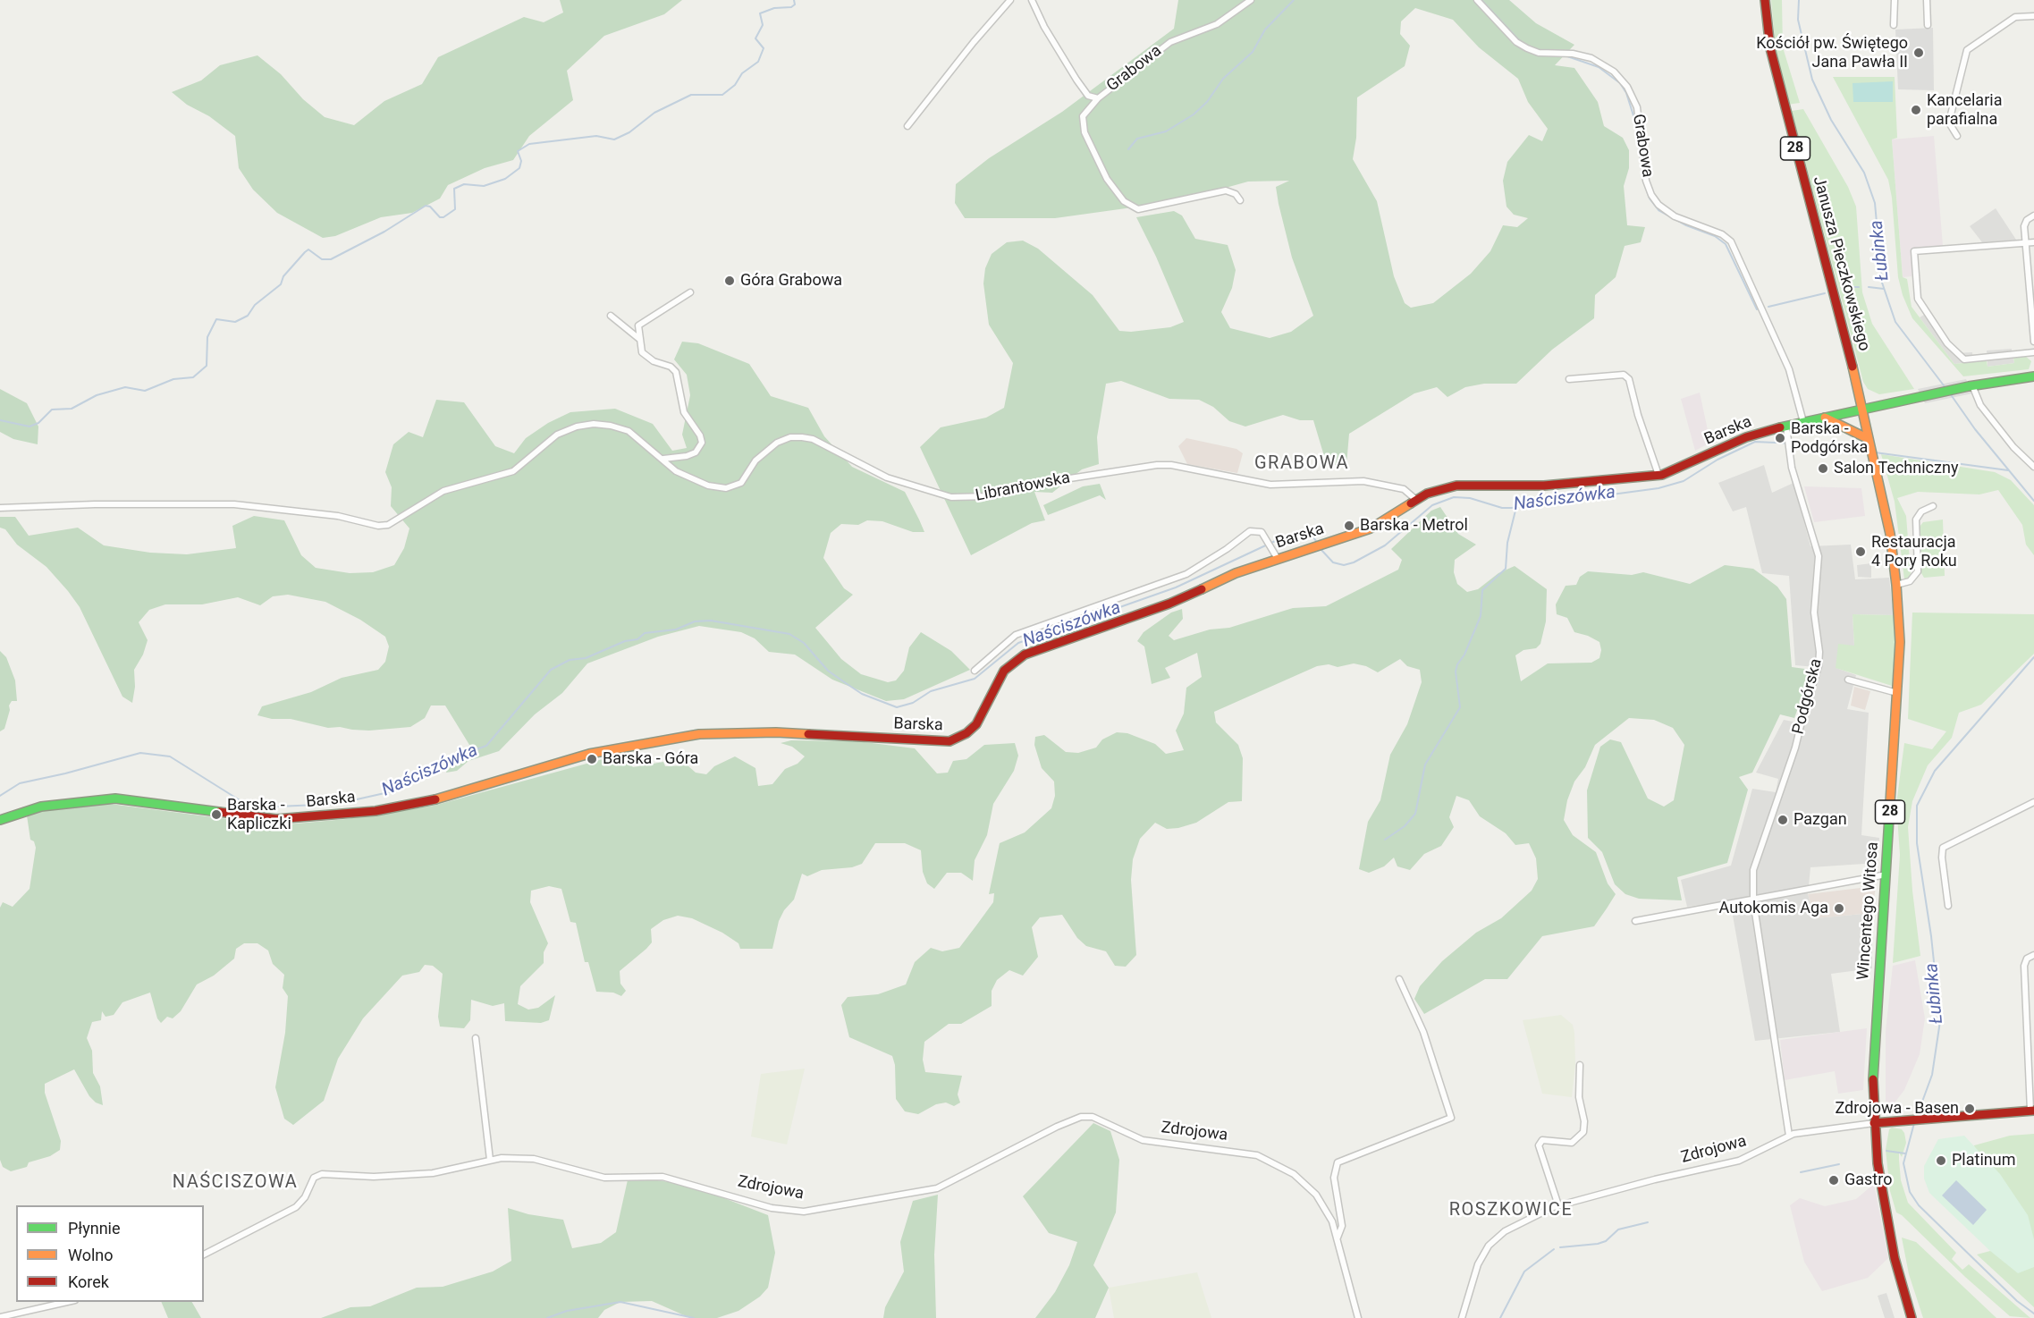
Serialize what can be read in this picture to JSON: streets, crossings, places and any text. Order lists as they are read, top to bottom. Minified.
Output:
{"streets":{"street":["Grabowa","28","Janusza Pieczkowskiego","Barska","Librantowska","Podgórska","Wincentego Witosa","Zdrojowa"]},"crossings":[["Grabowa","Barska"],["Janusza Pieczkowskiego","Barska"],["Janusza Pieczkowskiego","Wincentego Witosa"],["Barska","Librantowska"],["Barska","Podgórska"],["Barska","Wincentego Witosa"],["Podgórska","Zdrojowa"],["Wincentego Witosa","Zdrojowa"]],"districts":["GRABOWA","NAŚCISZOWA","ROSZKOWICE"],"water":["Łubinka","Naściszówka"],"places":["Kościół pw. Świętego Jana Pawła II","Kancelaria parafialna","Góra Grabowa","Barska - Podgórska","Salon Techniczny","Barska - Metrol","Restauracja 4 Pory Roku","Barska - Góra","Barska - Kapliczki","Pazgan","Autokomis Aga","Zdrojowa - Basen","Platinum","Gastro"],"legend":["Płynnie","Wolno","Korek"]}
